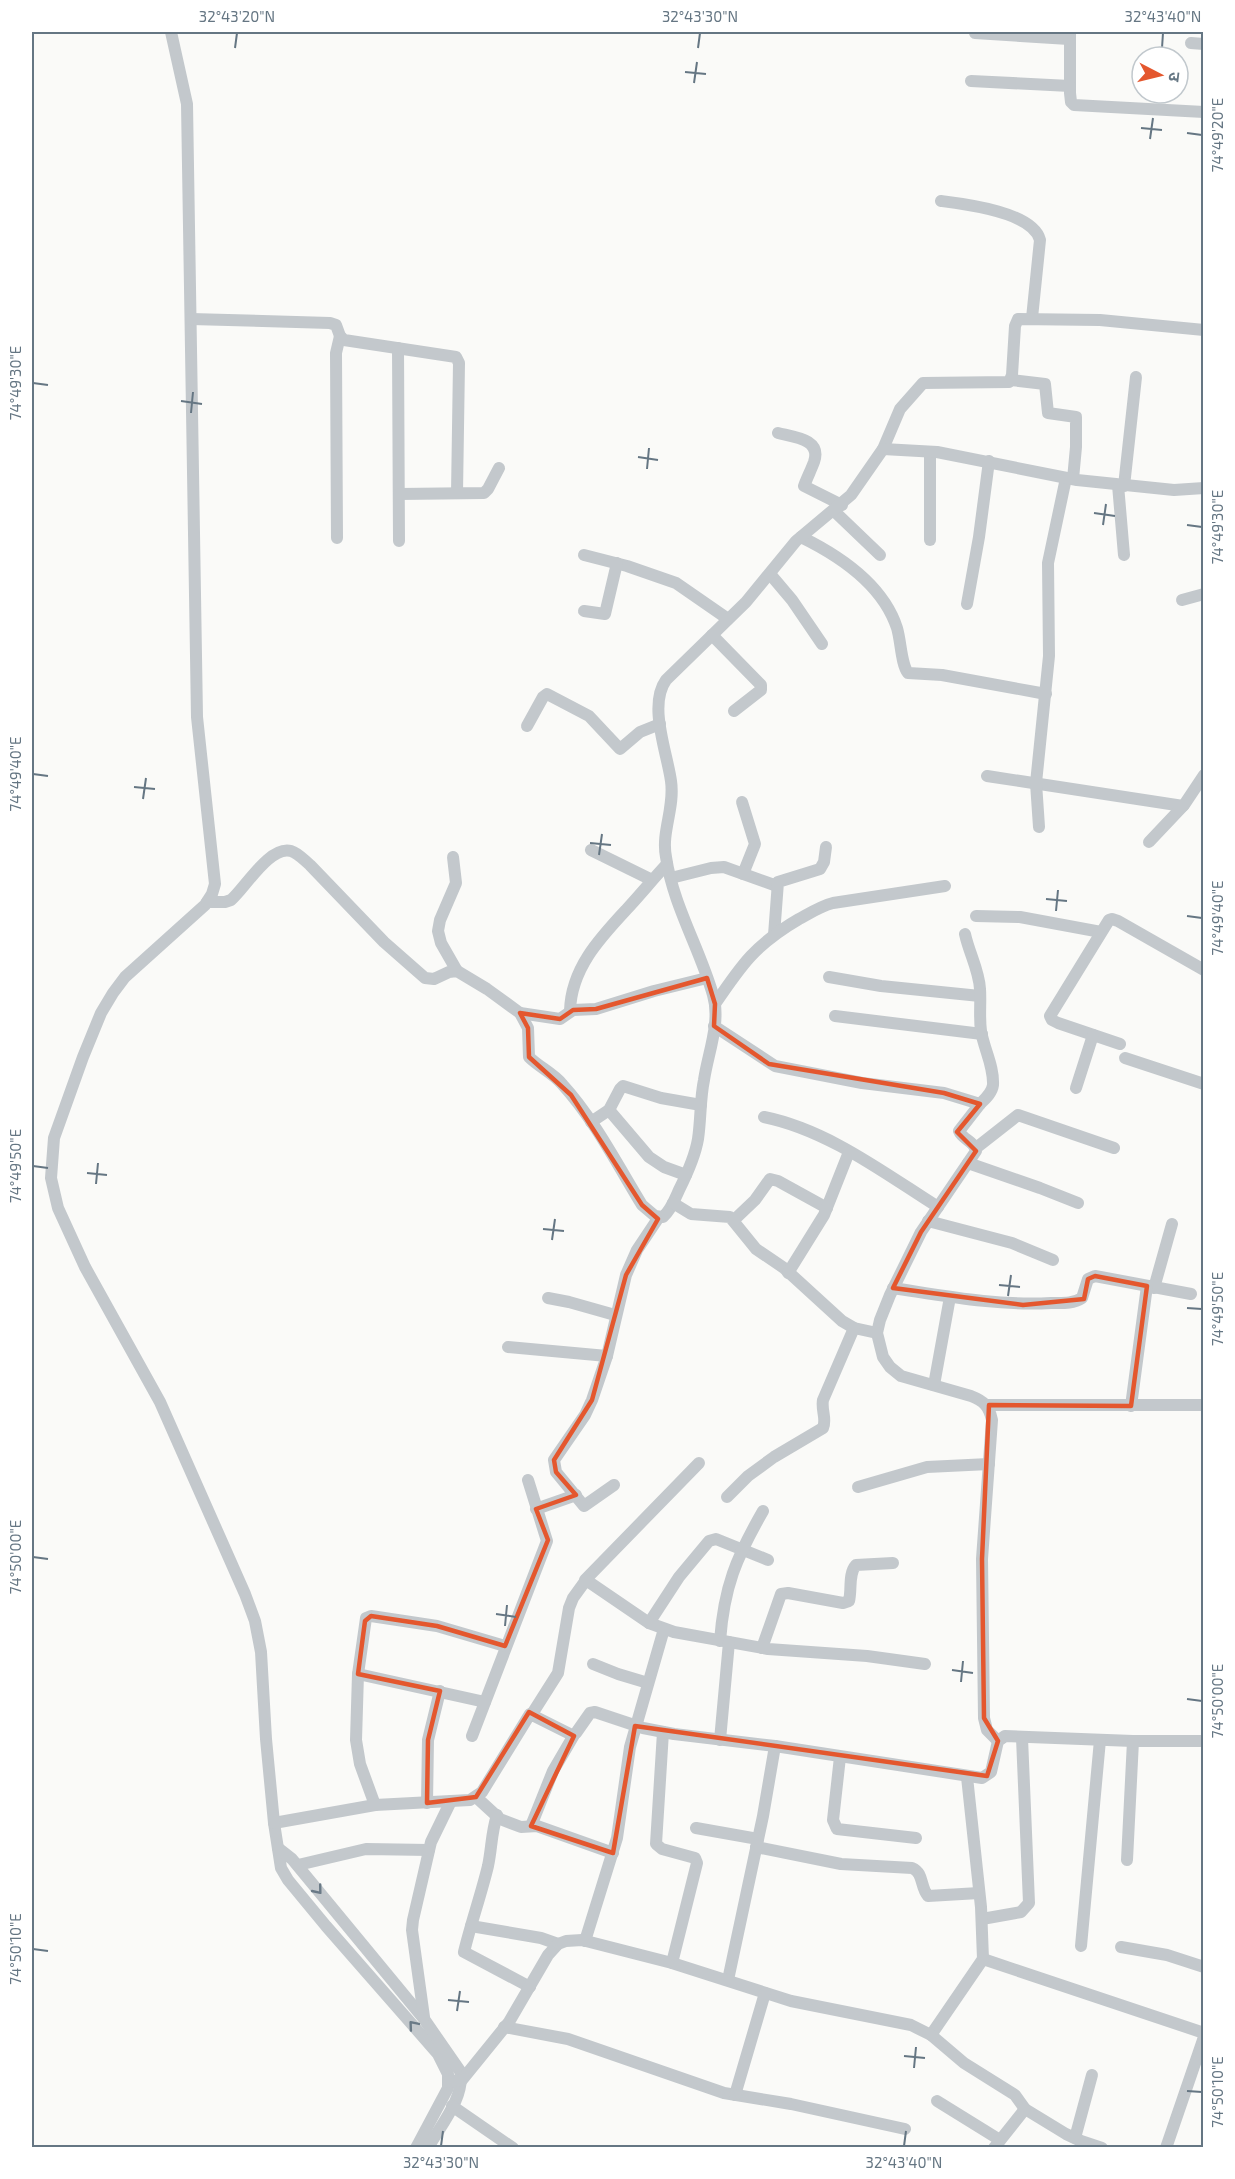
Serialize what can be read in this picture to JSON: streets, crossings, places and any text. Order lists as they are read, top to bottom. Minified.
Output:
{"north":"right","coordinates":["32°43'20\"N","32°43'30\"N","32°43'40\"N","74°49'20\"E","74°49'30\"E","74°49'40\"E","74°49'50\"E","74°50'00\"E","74°50'10\"E"]}
